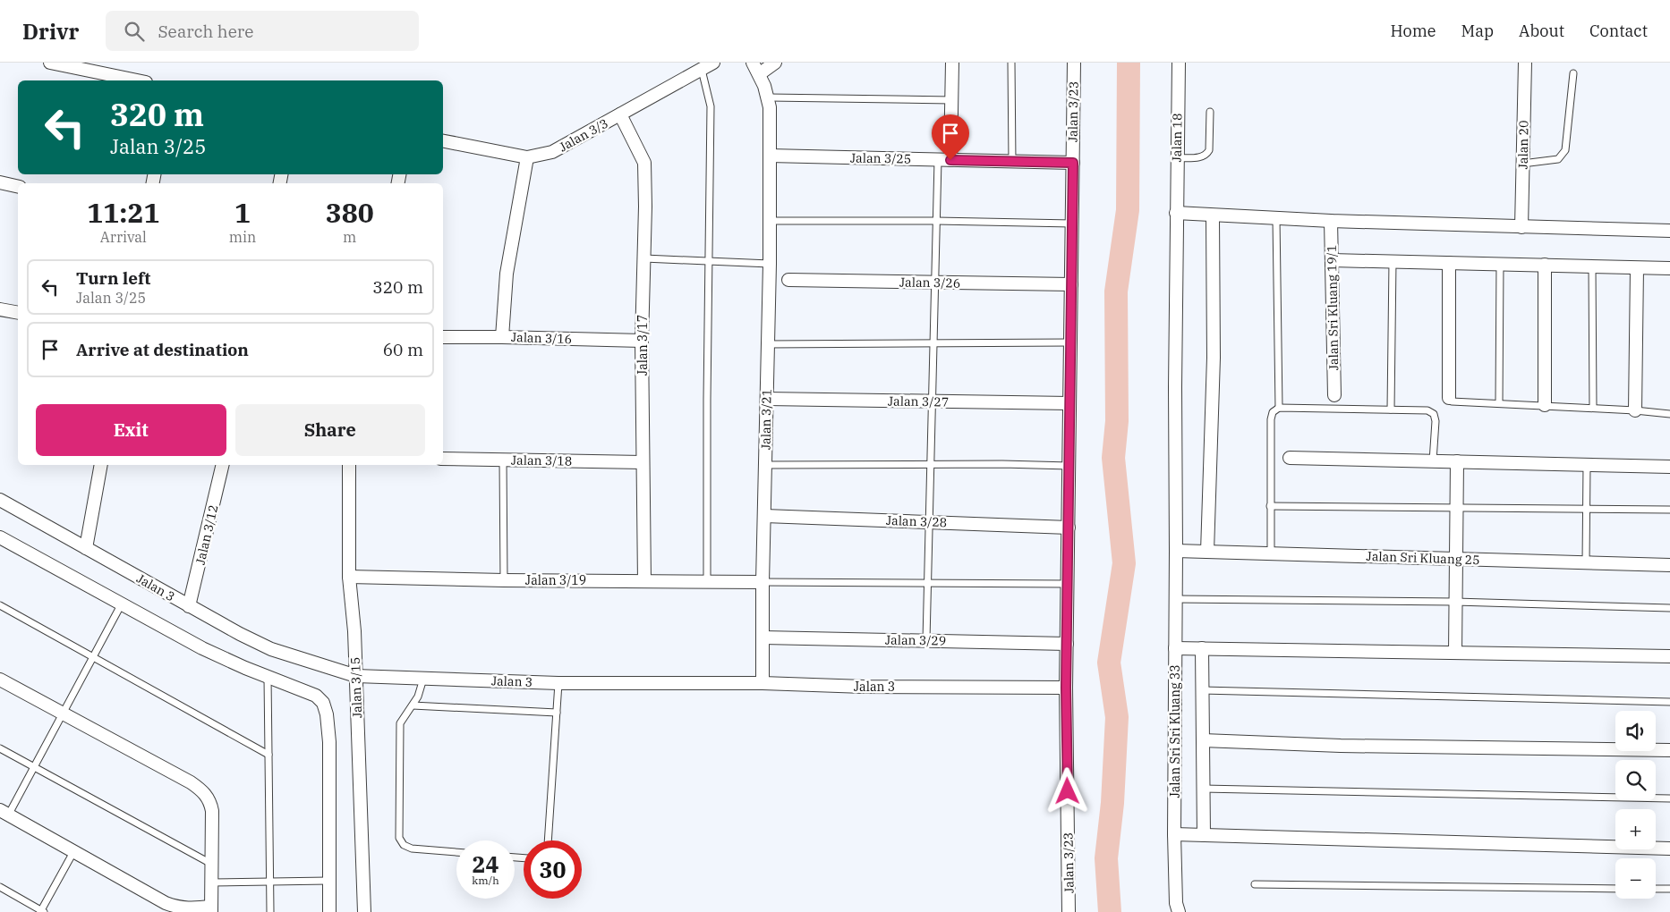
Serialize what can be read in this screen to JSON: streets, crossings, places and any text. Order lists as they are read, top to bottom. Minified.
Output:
{"streets":{"street":["Jalan 3/23","Jalan 3/3","Jalan 18","Jalan 20","Jalan 3/25","Jalan 3/26","Jalan Sri Kluang 19/1","Jalan 3/16","Jalan 3/17","Jalan 3/27","Jalan 3/21","Jalan 3/18","Jalan 3/28","Jalan 3/12","Jalan Sri Kluang 25","Jalan 3/19","Jalan 3","Jalan 3/29","Jalan 3/15","Jalan Sri Sri Kluang 33"]},"crossings":[["Jalan 3/23","Jalan 3/25"],["Jalan 3/23","Jalan 3/26"],["Jalan 3/23","Jalan 3/27"],["Jalan 3/23","Jalan 3/28"],["Jalan 3/23","Jalan 3"],["Jalan 3/23","Jalan 3/29"],["Jalan 3/3","Jalan 3/17"],["Jalan 18","Jalan Sri Kluang 25"],["Jalan 18","Jalan Sri Sri Kluang 33"],["Jalan 3/25","Jalan 3/21"],["Jalan 3/16","Jalan 3/17"],["Jalan 3/17","Jalan 3/18"],["Jalan 3/17","Jalan 3/19"],["Jalan 3/27","Jalan 3/21"],["Jalan 3/21","Jalan 3/28"],["Jalan 3/21","Jalan 3/19"],["Jalan 3/21","Jalan 3"],["Jalan 3/21","Jalan 3/29"],["Jalan 3/12","Jalan 3"],["Jalan Sri Kluang 25","Jalan Sri Sri Kluang 33"],["Jalan 3/19","Jalan 3/15"],["Jalan 3","Jalan 3/15"]],"page":{"header":"Drivr","search":"Search here","nav":["Home","Map","About","Contact"],"turn":["320 m","Jalan 3/25"],"eta":["11:21","Arrival","1","min","380","m"],"list":[{"name":"Turn left","note":"Jalan 3/25","value":"320 m"},{"name":"Arrive at destination","value":"60 m"}],"buttons":["Exit","Share"],"map_buttons":["+","−"],"speed":"24 km/h","limit":"30"}}
